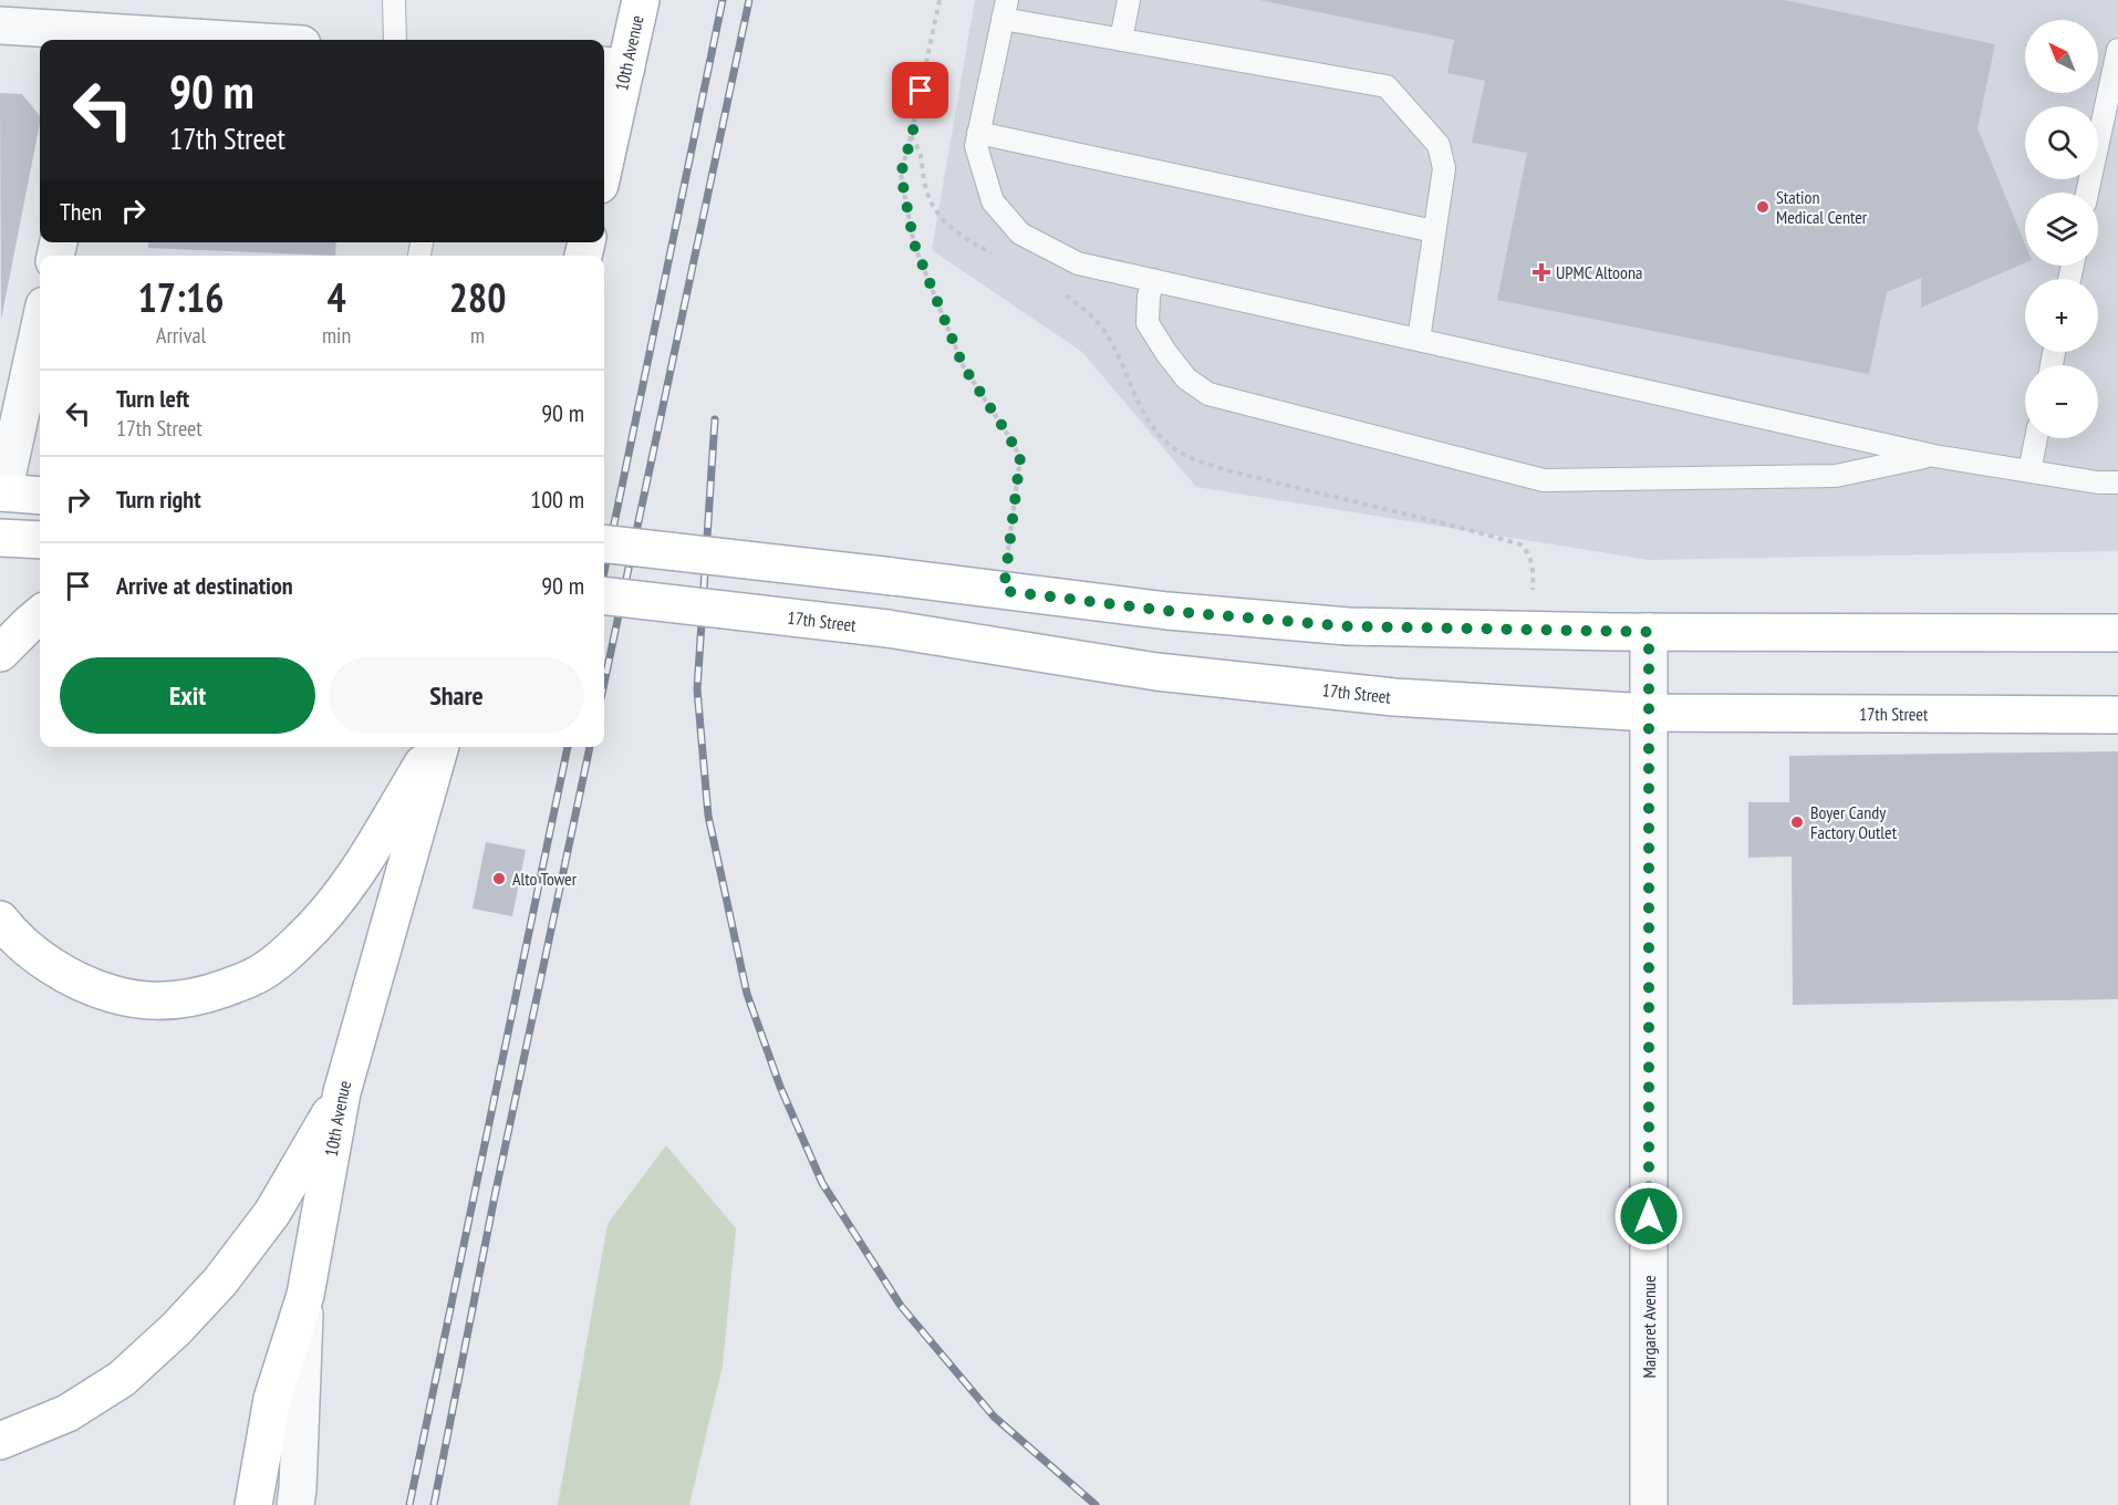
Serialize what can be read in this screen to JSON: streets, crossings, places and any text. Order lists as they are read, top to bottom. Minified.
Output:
{"streets":{"main road":["10th Avenue","17th Street"],"street":["Margaret Avenue"]},"crossings":[["17th Street","Margaret Avenue"]],"places":{"other":["Station Medical Center","Boyer Candy Factory Outlet","Alto Tower"],"health":["UPMC Altoona"]},"north":"top left","page":{"map_buttons":["+","−"],"turn":["90 m","17th Street"],"then":"Then","eta":["17:16","Arrival","4","min","280","m"],"list":[{"name":"Turn left","note":"17th Street","value":"90 m"},{"name":"Turn right","value":"100 m"},{"name":"Arrive at destination","value":"90 m"}],"buttons":["Exit","Share"]}}
